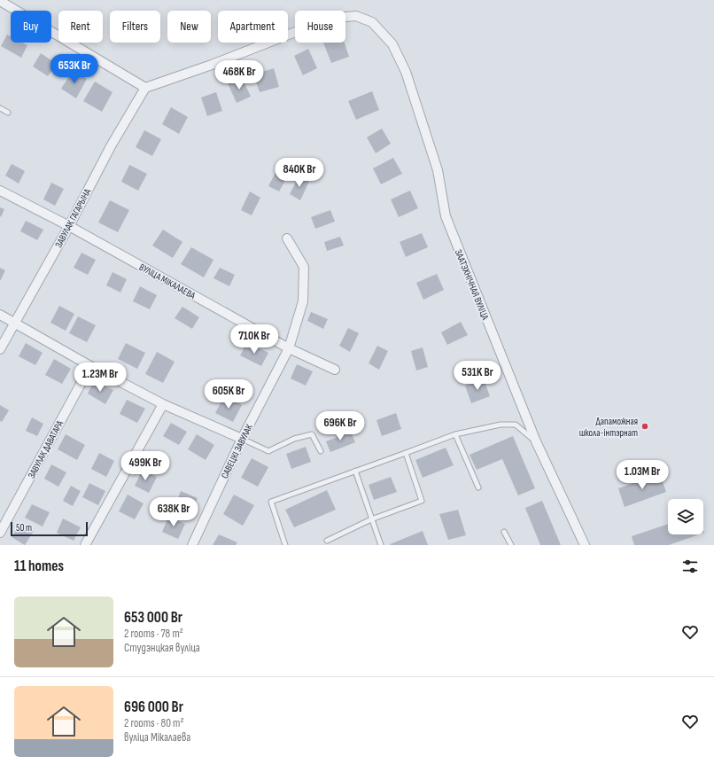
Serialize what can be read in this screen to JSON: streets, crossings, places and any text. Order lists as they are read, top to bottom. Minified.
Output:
{"streets":{"street":["ЗАВУЛАК ГАГАРЫНА","ВУЛІЦА МІКАЛАЕВА","ЗААТЭХНІЧНАЯ ВУЛІЦА","ЗАВУЛАК ДАВАТАРА","САВЕЦКІ ЗАВУЛАК"]},"crossings":[["ЗАВУЛАК ГАГАРЫНА","ВУЛІЦА МІКАЛАЕВА"],["ЗАВУЛАК ГАГАРЫНА","ЗААТЭХНІЧНАЯ ВУЛІЦА"],["ВУЛІЦА МІКАЛАЕВА","САВЕЦКІ ЗАВУЛАК"]],"places":["Дапаможная школа-інтэрнат"],"scale_bar":"50 m","page":{"chip":["Buy","Rent","Filters","New","Apartment","House"],"price":["653K Br","468K Br","840K Br","710K Br","531K Br","1.23M Br","605K Br","696K Br","499K Br","1.03M Br","638K Br"],"scale":"50 m","heading":"11 homes","list":[{"name":"653 000 Br","note":"2 rooms · 78 m² · Студэнцкая вуліца"},{"name":"696 000 Br","note":"2 rooms · 80 m² · вуліца Мікалаева"}]}}
